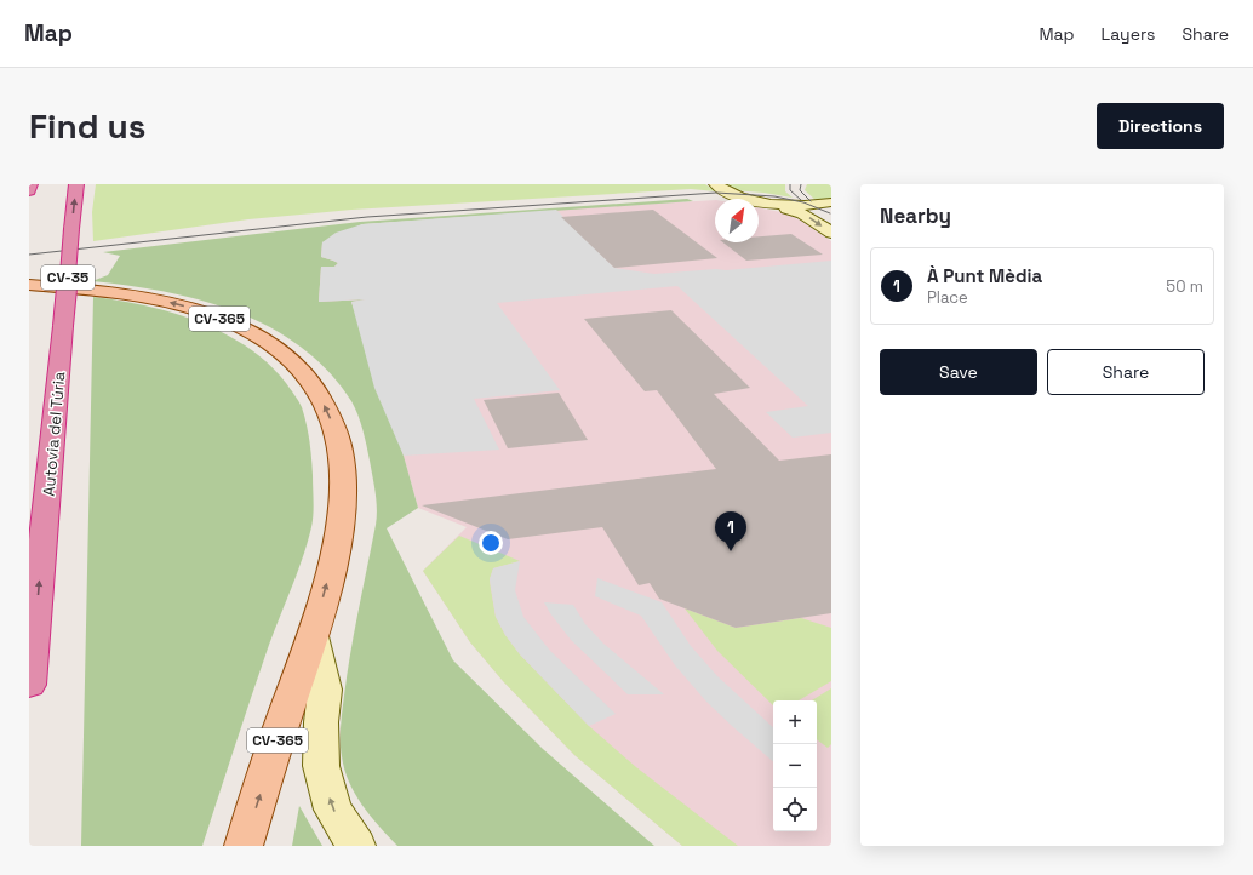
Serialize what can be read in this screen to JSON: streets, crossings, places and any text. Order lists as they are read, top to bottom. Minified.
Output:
{"streets":{"highway":["CV-35","Autovia del Túria"],"main road":["CV-365"]},"one_way":["Autovia del Túria"],"north":"top right","page":{"header":"Map","nav":["Map","Layers","Share"],"buttons":["Directions",["Save","Share"]],"title":"Find us","heading":"Nearby","list":[{"mark":"1","name":"À Punt Mèdia","note":"Place","value":"50 m"}],"pins":"1","map_buttons":["+","−"]}}
